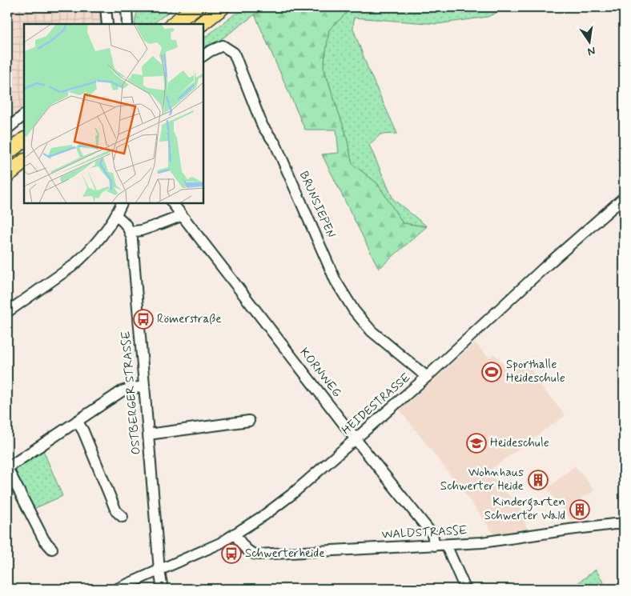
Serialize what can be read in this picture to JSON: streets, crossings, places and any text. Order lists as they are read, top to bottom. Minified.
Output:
{"streets":{"street":["BRUNSIEPEN","KORNWEG","OSTBERGER STRASSE","HEIDESTRASSE","WALDSTRASSE"]},"crossings":[["BRUNSIEPEN","HEIDESTRASSE"],["KORNWEG","HEIDESTRASSE"],["KORNWEG","WALDSTRASSE"],["OSTBERGER STRASSE","HEIDESTRASSE"],["HEIDESTRASSE","WALDSTRASSE"]],"places":{"bus stop":["Römerstraße","Schwerterheide"],"sports":["Sporthalle Heideschule"],"school or university":["Heideschule"],"building":["Wohnhaus Schwerter Heide","Kindergarten Schwerter Wald"]},"north":"bottom"}
